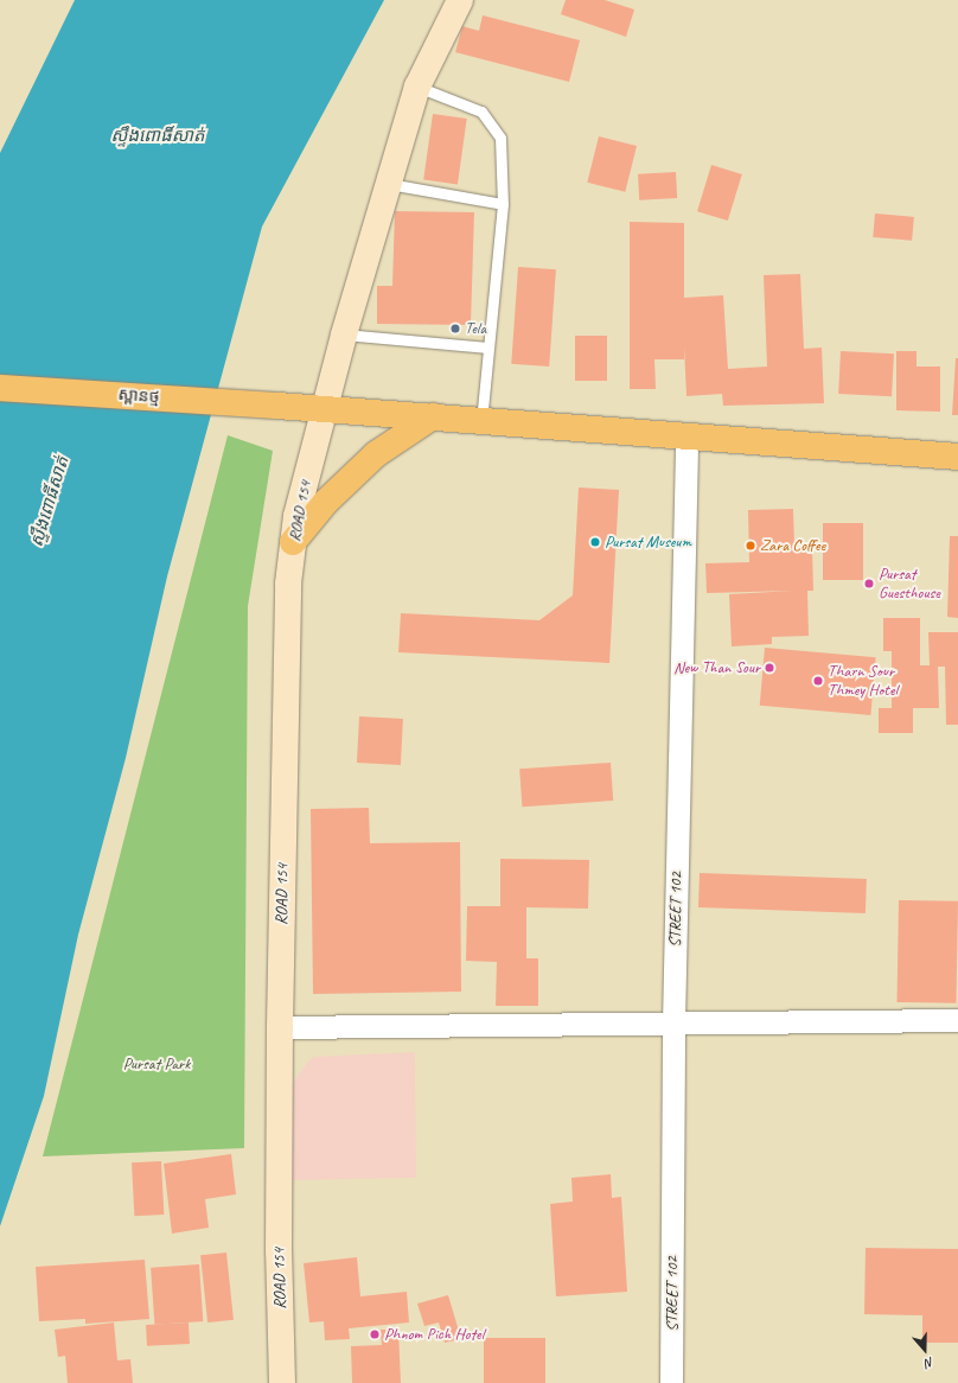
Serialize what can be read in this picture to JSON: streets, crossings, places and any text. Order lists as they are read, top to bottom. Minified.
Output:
{"streets":{"main road":["ស្ពានថ្ម","ROAD 154"],"street":["STREET 102"]},"crossings":[["ស្ពានថ្ម","ROAD 154"],["ស្ពានថ្ម","STREET 102"]],"water":["ស្ទឹងពោធិ៍សាត់"],"parks":["Pursat Park"],"places":["Tela","Pursat Museum","Zara Coffee","Pursat Guesthouse","New Than Sour","Tharn Sour Thmey Hotel","Phnom Pich Hotel"],"north":"bottom"}
